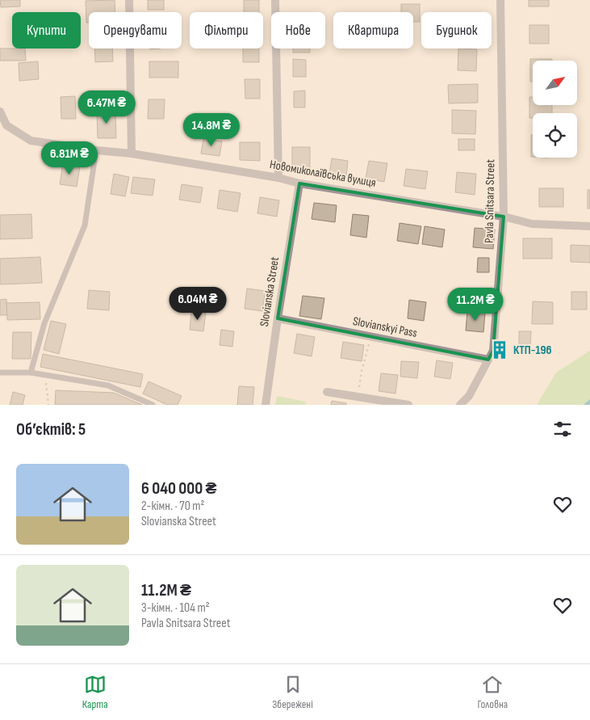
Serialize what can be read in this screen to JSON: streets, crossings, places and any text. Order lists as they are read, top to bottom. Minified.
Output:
{"streets":{"street":["Новомиколаївська вулиця","Pavla Snitsara Street","Slovianska Street","Slovianskyi Pass"]},"crossings":[["Новомиколаївська вулиця","Pavla Snitsara Street"],["Новомиколаївська вулиця","Slovianska Street"],["Pavla Snitsara Street","Slovianskyi Pass"],["Slovianska Street","Slovianskyi Pass"]],"places":{"building":["КТП-196"]},"north":"top right","page":{"chip":["Купити","Орендувати","Фільтри","Нове","Квартира","Будинок"],"price":["6.47M ₴","14.8M ₴","6.81M ₴","6.04M ₴","11.2M ₴"],"heading":"Об’єктів: 5","list":[{"name":"6 040 000 ₴","note":"2-кімн. · 70 m² · Slovianska Street"},{"name":"11.2M ₴","note":"3-кімн. · 104 m² · Pavla Snitsara Street"}],"tabs":["Карта","Збережені","Головна"]}}
